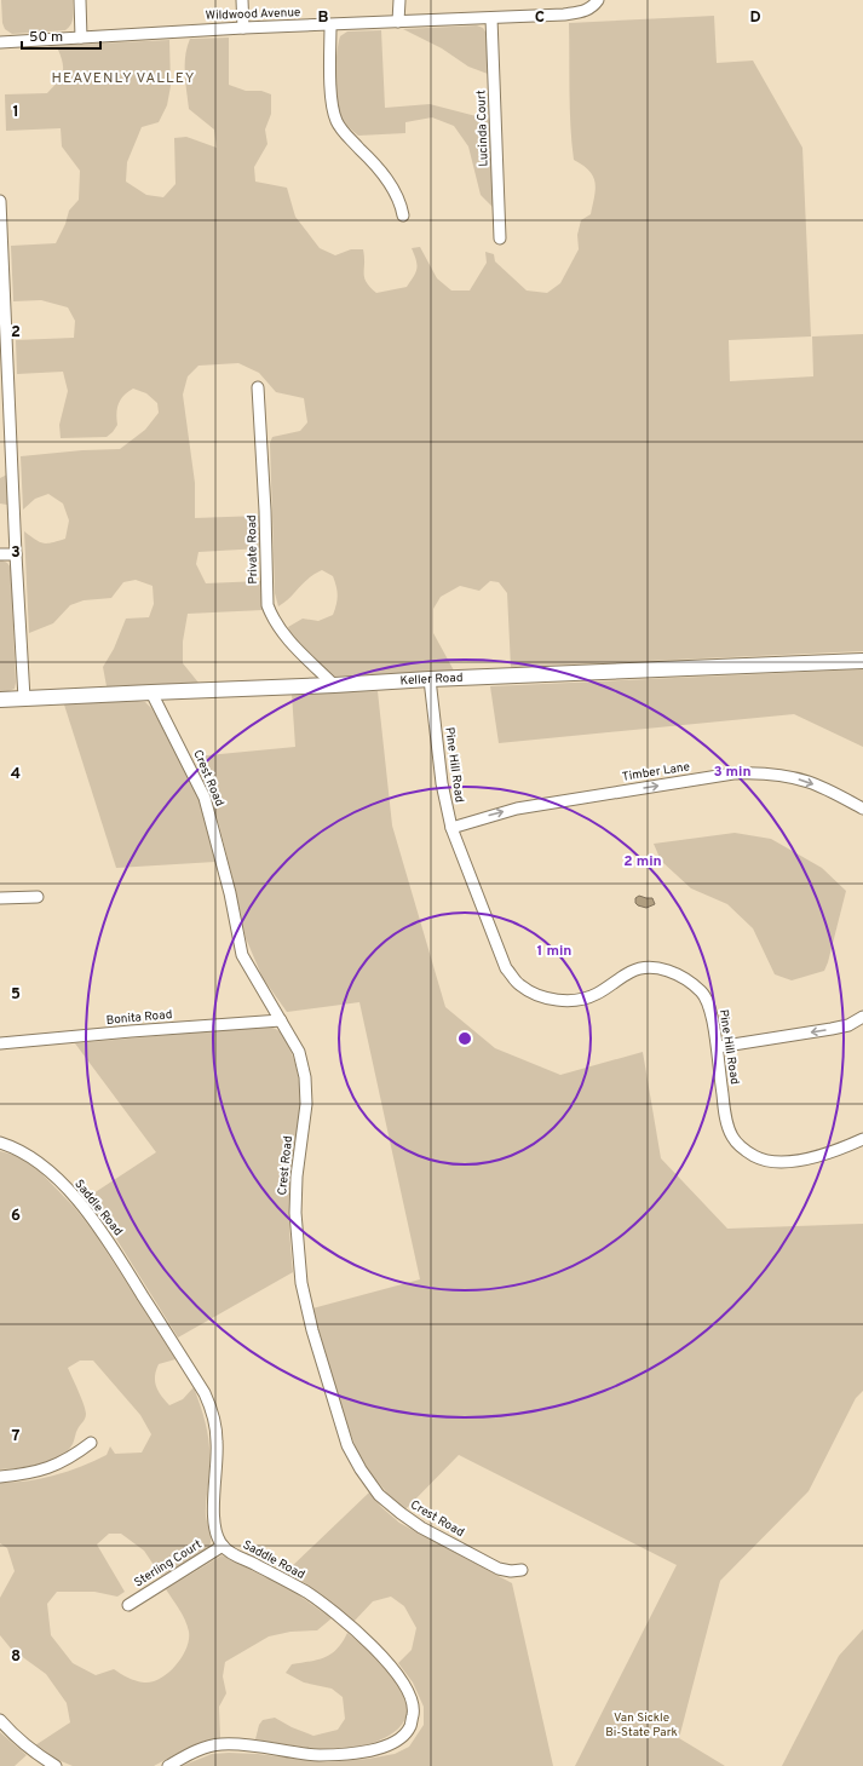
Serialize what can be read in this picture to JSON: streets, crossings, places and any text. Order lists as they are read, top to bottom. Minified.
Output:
{"streets":{"street":["Wildwood Avenue","Lucinda Court","Private Road","Keller Road","Pine Hill Road","Timber Lane","Crest Road","Bonita Road","Saddle Road","Sterling Court"]},"crossings":[["Wildwood Avenue","Lucinda Court"],["Private Road","Keller Road"],["Keller Road","Pine Hill Road"],["Keller Road","Crest Road"],["Pine Hill Road","Timber Lane"],["Crest Road","Bonita Road"],["Saddle Road","Sterling Court"]],"one_way":["Timber Lane"],"districts":["HEAVENLY VALLEY"],"parks":["Van Sickle Bi-State Park"],"scale_bar":"50 m","grid":{"columns":["B","C","D"],"rows":["1","2","3","4","5","6","7","8"]},"rings":["3 min","2 min","1 min"]}
